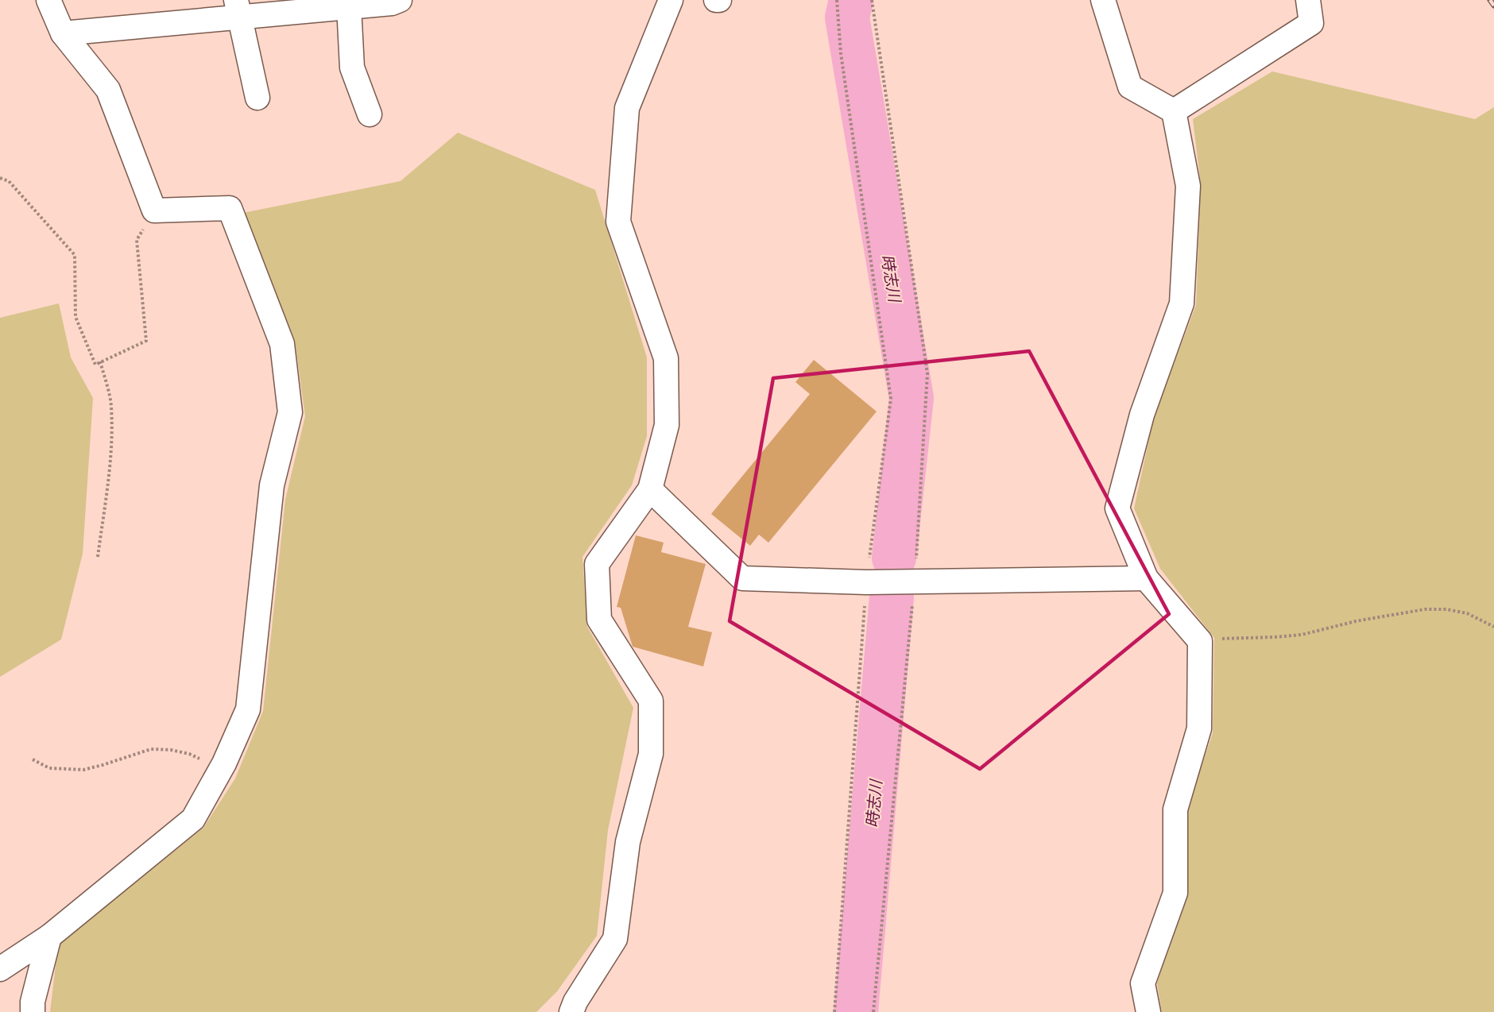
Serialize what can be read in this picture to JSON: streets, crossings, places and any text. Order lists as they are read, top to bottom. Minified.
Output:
{"water":["時志川"]}
